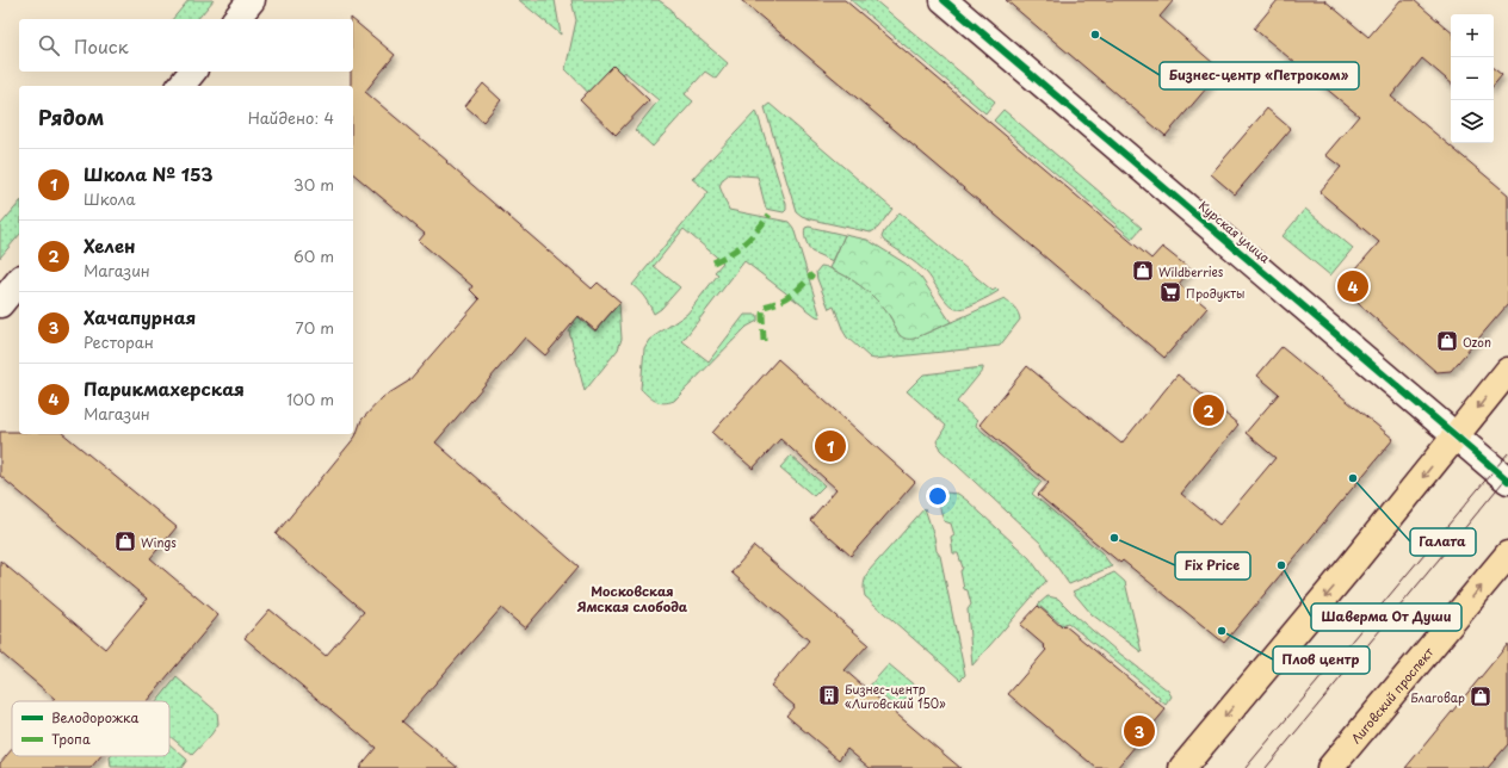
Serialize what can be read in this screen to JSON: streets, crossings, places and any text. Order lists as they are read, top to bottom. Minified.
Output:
{"streets":{"main road":["Лиговский проспект"],"street":["Курская улица"]},"districts":["Московская Ямская слобода"],"places":{"other":["Бизнес-центр «Петроком»","Галата","Fix Price","Шаверма От Души","Плов центр"],"shop":["Wildberries","Ozon","Wings","Благовар"],"supermarket":["Продукты"],"building":["Бизнес-центр «Лиговский 150»"]},"legend":["Велодорожка","Тропа"],"page":{"map_buttons":["+","−"],"search":"Поиск","heading":["Рядом","Найдено: 4"],"list":[{"mark":"1","name":"Школа № 153","note":"Школа","value":"30 m"},{"mark":"2","name":"Хелен","note":"Магазин","value":"60 m"},{"mark":"3","name":"Хачапурная","note":"Ресторан","value":"70 m"},{"mark":"4","name":"Парикмахерская","note":"Магазин","value":"100 m"}],"pins":["4","2","1","3"]}}
